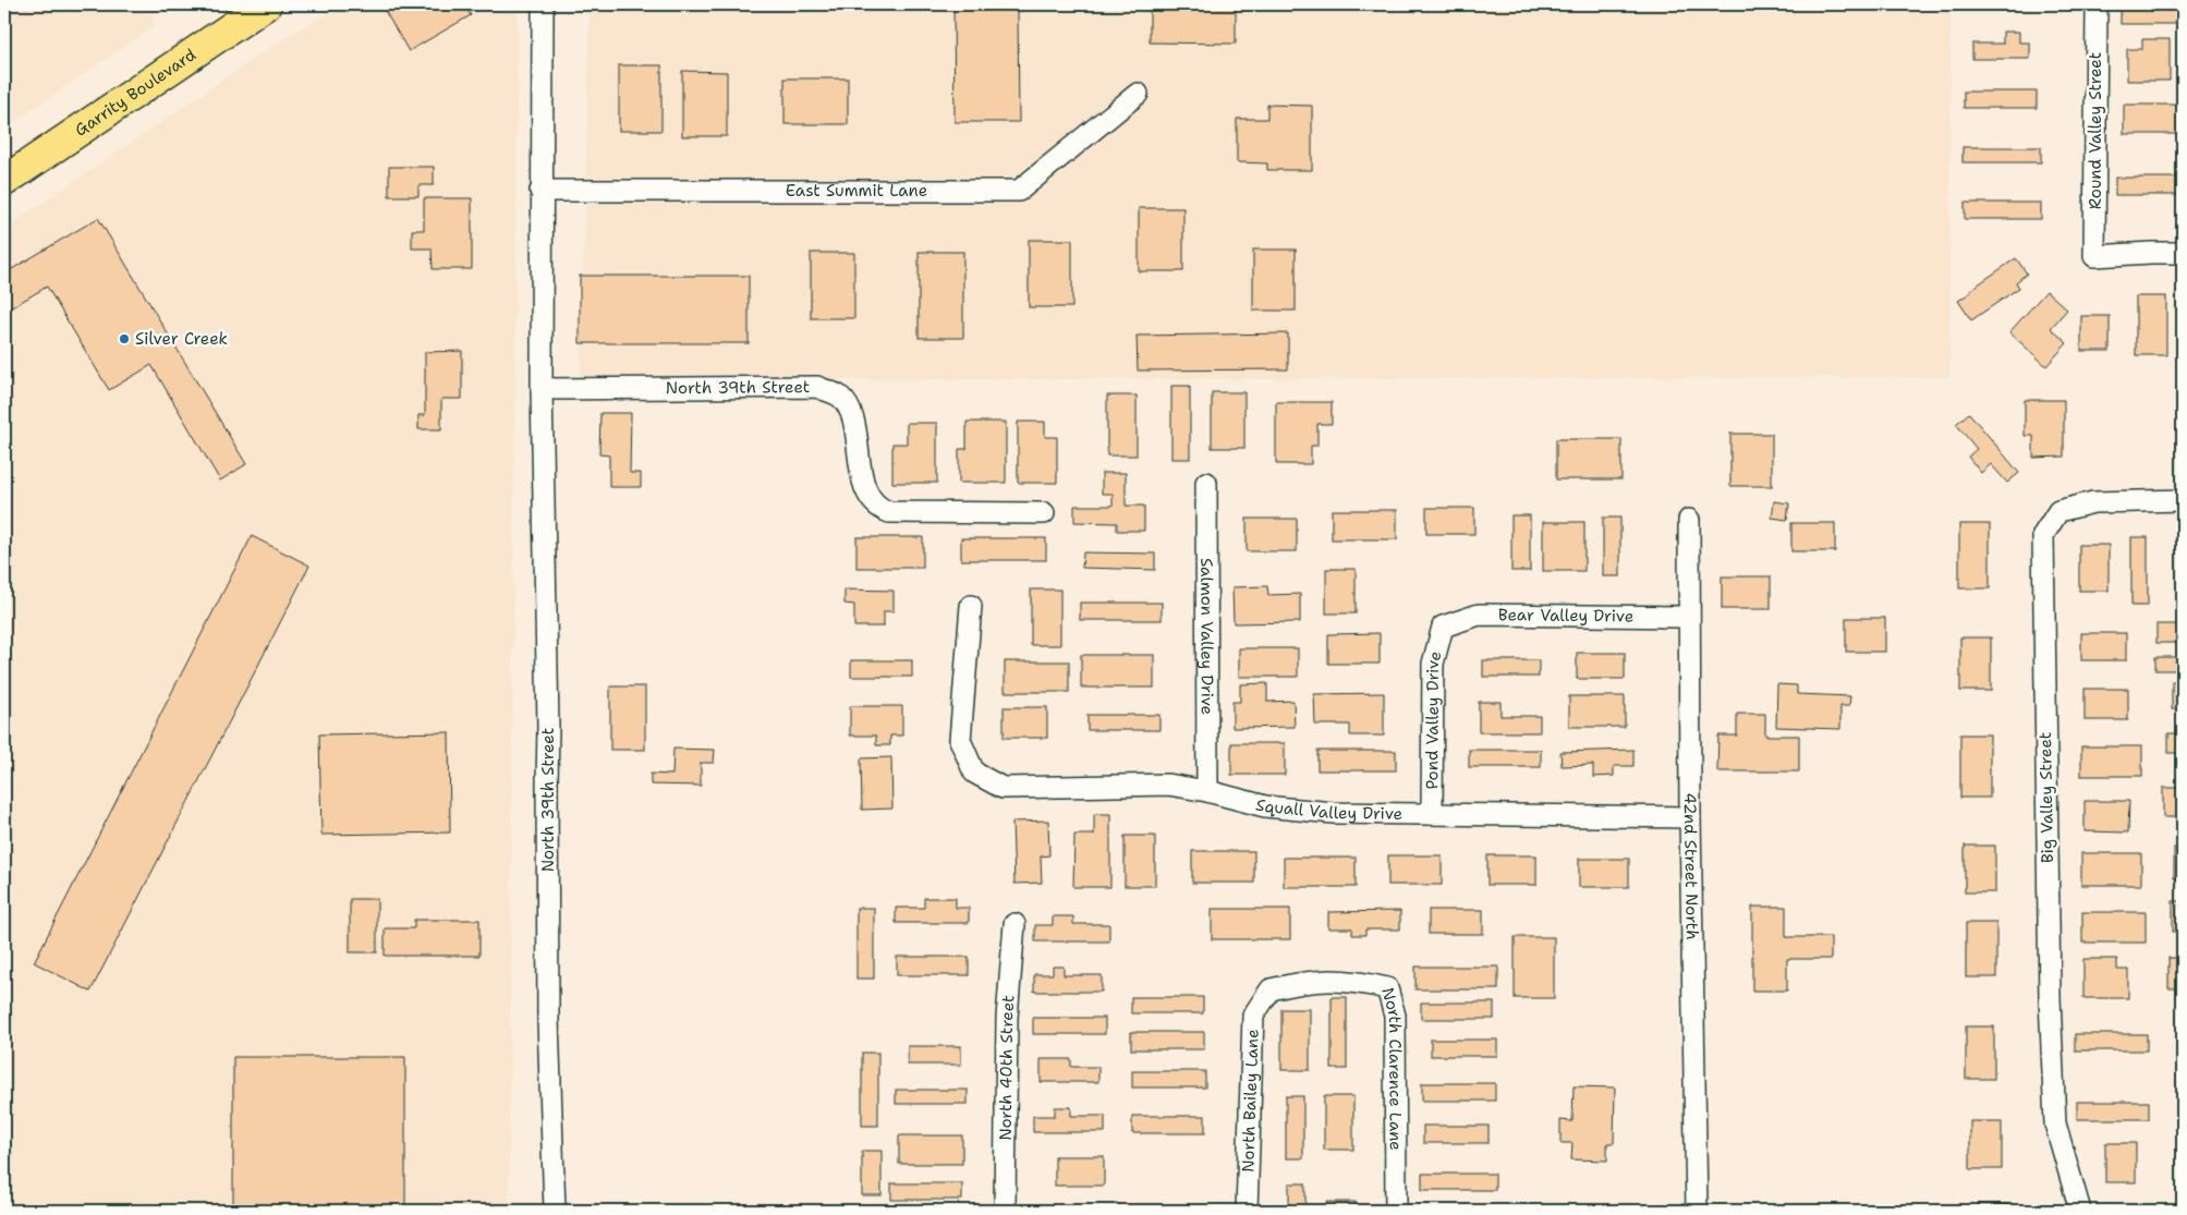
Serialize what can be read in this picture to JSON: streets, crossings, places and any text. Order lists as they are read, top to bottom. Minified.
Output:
{"streets":{"main road":["Garrity Boulevard"],"street":["Round Valley Street","East Summit Lane","North 39th Street","Bear Valley Drive","Salmon Valley Drive","Pond Valley Drive","Big Valley Street","Squall Valley Drive","42nd Street North","North 40th Street","North Clarence Lane","North Bailey Lane"]},"crossings":[["East Summit Lane","North 39th Street"],["Bear Valley Drive","Pond Valley Drive"],["Bear Valley Drive","42nd Street North"],["Salmon Valley Drive","Squall Valley Drive"],["Pond Valley Drive","Squall Valley Drive"],["Squall Valley Drive","42nd Street North"],["North Clarence Lane","North Bailey Lane"]],"places":["Silver Creek"]}
